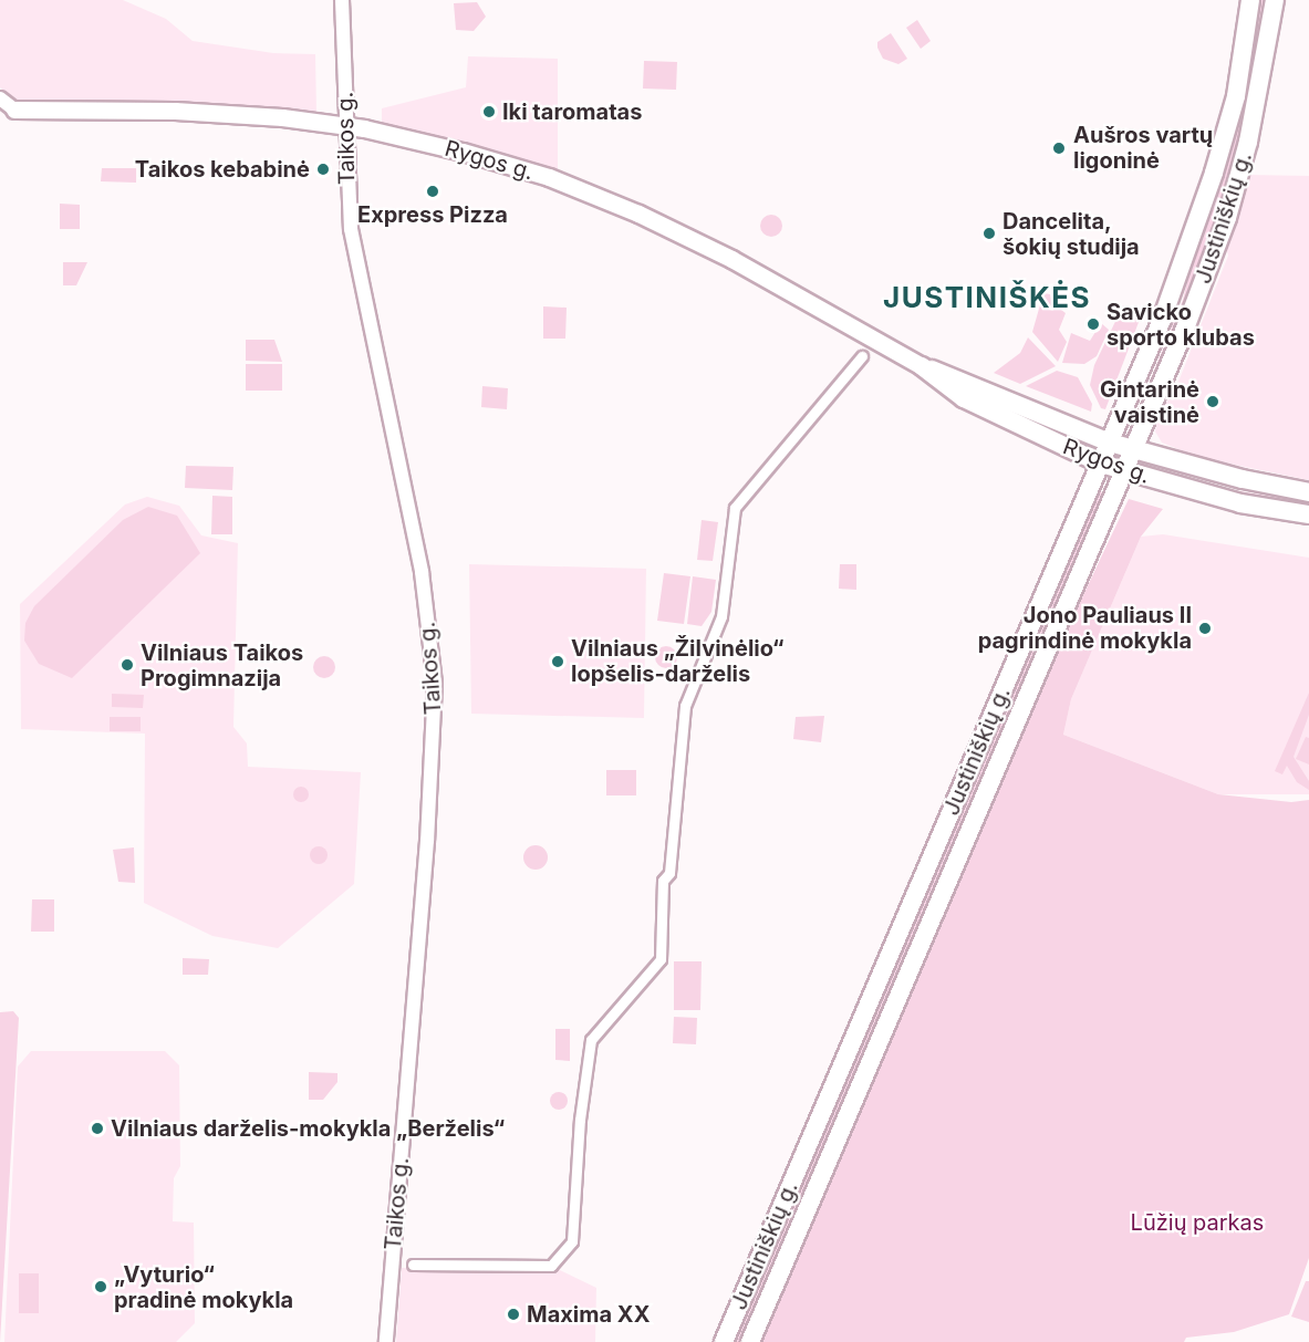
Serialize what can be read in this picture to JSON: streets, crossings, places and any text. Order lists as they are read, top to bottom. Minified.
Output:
{"streets":{"main road":["Rygos g.","Justiniškių g."],"street":["Taikos g."]},"crossings":[["Taikos g.","Rygos g."],["Rygos g.","Justiniškių g."]],"districts":["JUSTINIŠKĖS"],"parks":["Lūžių parkas"],"places":["Iki taromatas","Aušros vartų ligoninė","Taikos kebabinė","Express Pizza","Dancelita, šokių studija","Savicko sporto klubas","Gintarinė vaistinė","Jono Pauliaus II pagrindinė mokykla","Vilniaus „Žilvinėlio“ lopšelis-darželis","Vilniaus Taikos Progimnazija","Vilniaus darželis-mokykla „Berželis“","„Vyturio“ pradinė mokykla","Maxima XX"]}
